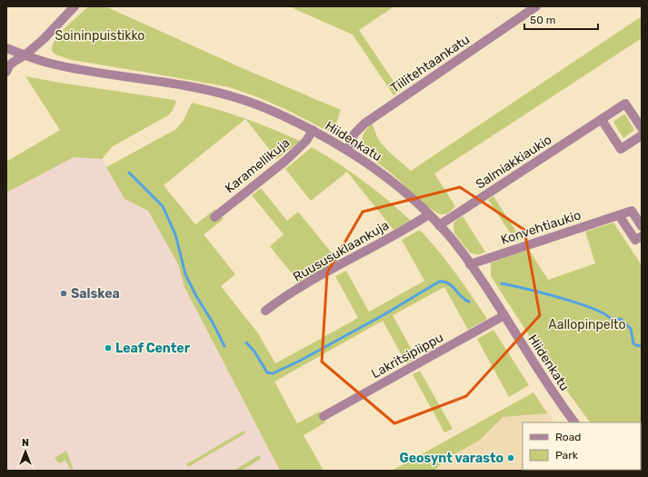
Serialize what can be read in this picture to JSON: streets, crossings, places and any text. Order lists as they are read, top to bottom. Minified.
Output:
{"streets":{"street":["Tiilitehtaankatu","Hiidenkatu","Salmiakkiaukio","Karamellikuja","Konvehtiaukio","Ruususuklaankuja","Lakritsipiippu"]},"crossings":[["Tiilitehtaankatu","Hiidenkatu"],["Hiidenkatu","Salmiakkiaukio"],["Hiidenkatu","Karamellikuja"],["Hiidenkatu","Konvehtiaukio"],["Hiidenkatu","Ruususuklaankuja"],["Hiidenkatu","Lakritsipiippu"]],"parks":["Soininpuistikko","Aallopinpelto"],"places":["Salskea","Leaf Center","Geosynt varasto"],"legend":["Road","Park"],"scale_bar":"50 m","north":"top"}
